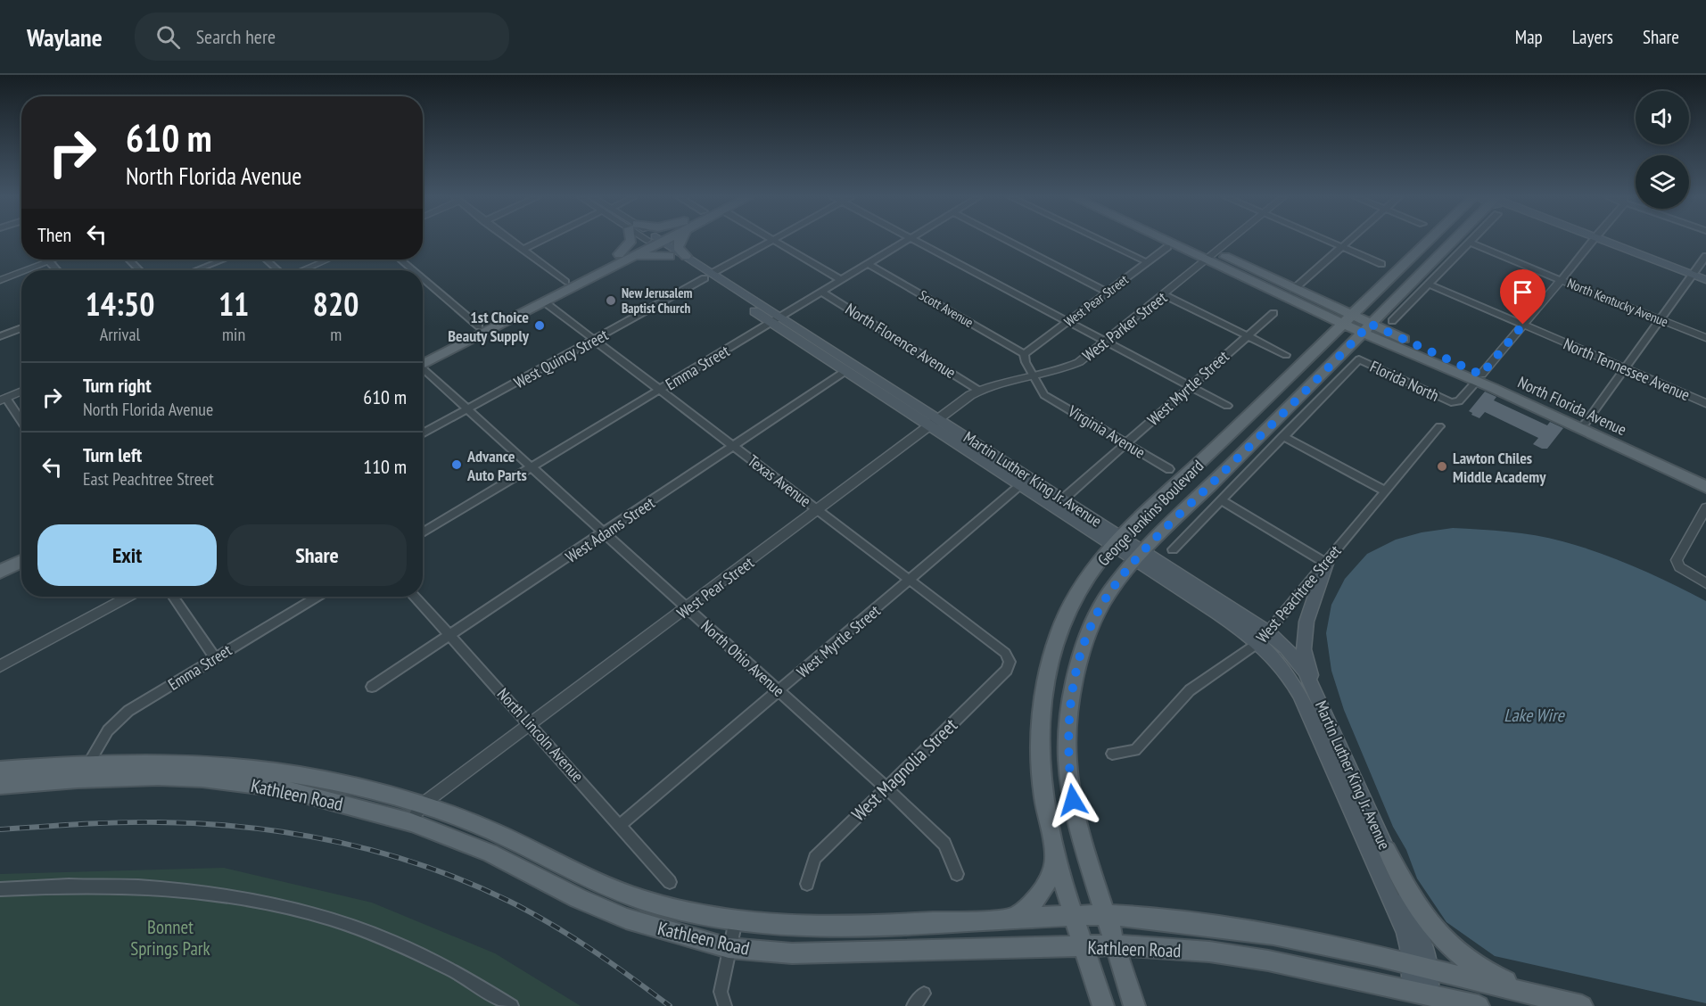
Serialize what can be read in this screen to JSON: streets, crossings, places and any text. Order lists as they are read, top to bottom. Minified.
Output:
{"streets":{"main road":["North Florida Avenue","Martin Luther King Jr. Avenue","George Jenkins Boulevard","Kathleen Road"],"street":["West Pear Street","North Kentucky Avenue","Scott Avenue","West Parker Street","North Florence Avenue","West Quincy Street","Emma Street","North Tennessee Avenue","Florida North","West Myrtle Street","Virginia Avenue","Texas Avenue","West Adams Street","West Peachtree Street","North Ohio Avenue","North Lincoln Avenue","West Magnolia Street"]},"crossings":[["West Pear Street","Scott Avenue"],["West Pear Street","West Parker Street"],["West Pear Street","North Florence Avenue"],["West Pear Street","Virginia Avenue"],["West Pear Street","Martin Luther King Jr. Avenue"],["West Pear Street","Texas Avenue"],["West Pear Street","North Ohio Avenue"],["West Pear Street","North Lincoln Avenue"],["West Pear Street","Kathleen Road"],["Scott Avenue","Emma Street"],["West Parker Street","North Florida Avenue"],["West Parker Street","Virginia Avenue"],["North Florence Avenue","Emma Street"],["West Quincy Street","Martin Luther King Jr. Avenue"],["West Quincy Street","Texas Avenue"],["West Quincy Street","North Ohio Avenue"],["Emma Street","Martin Luther King Jr. Avenue"],["Emma Street","Texas Avenue"],["Emma Street","North Ohio Avenue"],["Emma Street","Kathleen Road"],["Florida North","North Florida Avenue"],["West Myrtle Street","Virginia Avenue"],["West Myrtle Street","Martin Luther King Jr. Avenue"],["West Myrtle Street","Texas Avenue"],["West Myrtle Street","North Ohio Avenue"],["West Myrtle Street","North Lincoln Avenue"],["North Florida Avenue","George Jenkins Boulevard"],["Martin Luther King Jr. Avenue","George Jenkins Boulevard"],["Martin Luther King Jr. Avenue","West Adams Street"],["Martin Luther King Jr. Avenue","West Peachtree Street"],["Martin Luther King Jr. Avenue","Kathleen Road"],["Texas Avenue","West Adams Street"],["Texas Avenue","West Magnolia Street"],["George Jenkins Boulevard","Kathleen Road"],["West Adams Street","North Ohio Avenue"],["West Adams Street","North Lincoln Avenue"],["North Ohio Avenue","West Magnolia Street"]],"water":["Lake Wire"],"parks":["Bonnet Springs Park"],"places":["New Jerusalem Baptist Church","1st Choice Beauty Supply","Advance Auto Parts","Lawton Chiles Middle Academy"],"page":{"header":"Waylane","search":"Search here","nav":["Map","Layers","Share"],"turn":["610 m","North Florida Avenue"],"then":"Then","eta":["14:50","Arrival","11","min","820","m"],"list":[{"name":"Turn right","note":"North Florida Avenue","value":"610 m"},{"name":"Turn left","note":"East Peachtree Street","value":"110 m"}],"buttons":["Exit","Share"]}}
